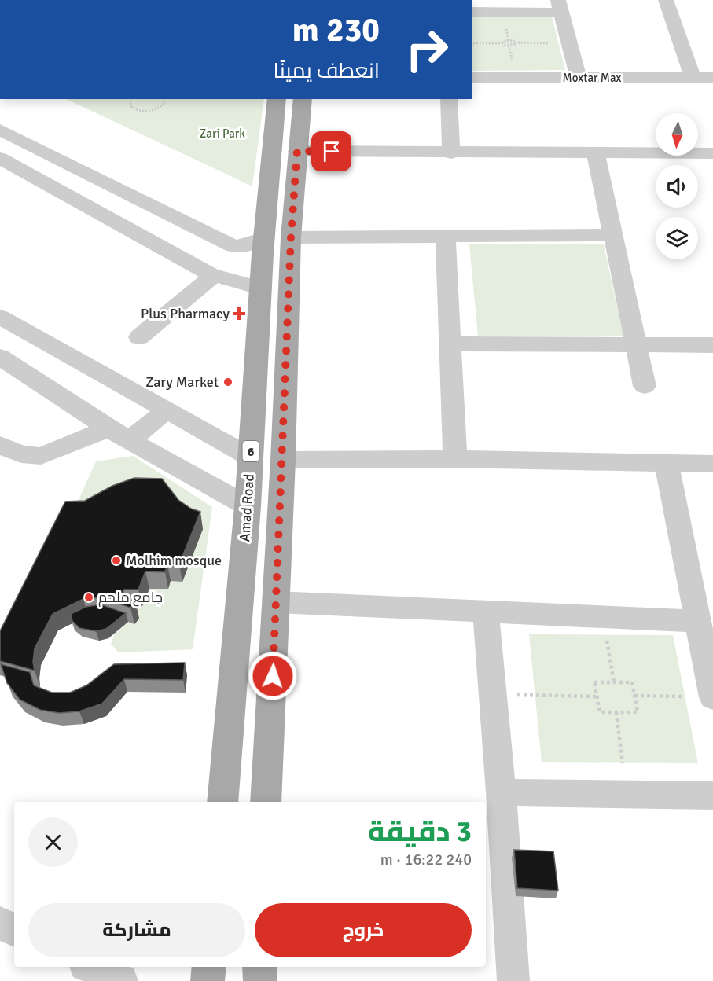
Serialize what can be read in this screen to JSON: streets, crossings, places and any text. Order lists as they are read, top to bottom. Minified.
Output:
{"streets":{"main road":["6","Amad Road"],"street":["Moxtar Max"]},"parks":["Zari Park"],"places":{"health":["Plus Pharmacy"],"other":["Zary Market","Molhim mosque","جامع ملحم"]},"north":"bottom","page":{"turn":["230 m","انعطف يمينًا"],"heading":["3 دقيقة","240 m · 16:22"],"buttons":["خروج","مشاركة"]}}
